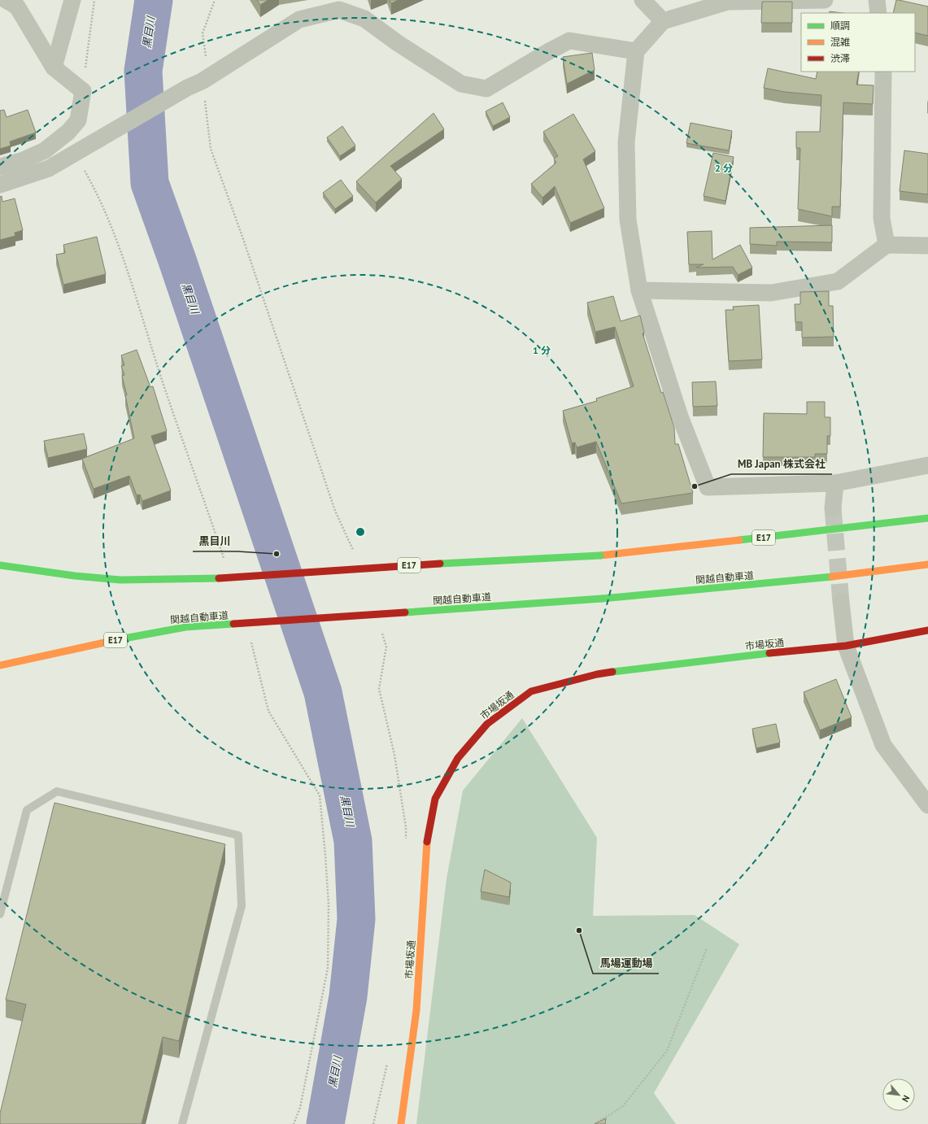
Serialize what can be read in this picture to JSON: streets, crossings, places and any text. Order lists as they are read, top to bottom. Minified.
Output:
{"streets":{"main road":["E17","関越自動車道","市場坂通"]},"water":["黒目川"],"places":["MB Japan 株式会社","黒目川","馬場運動場"],"legend":["順調","混雑","渋滞"],"north":"bottom right","rings":["2 分","1 分"]}
